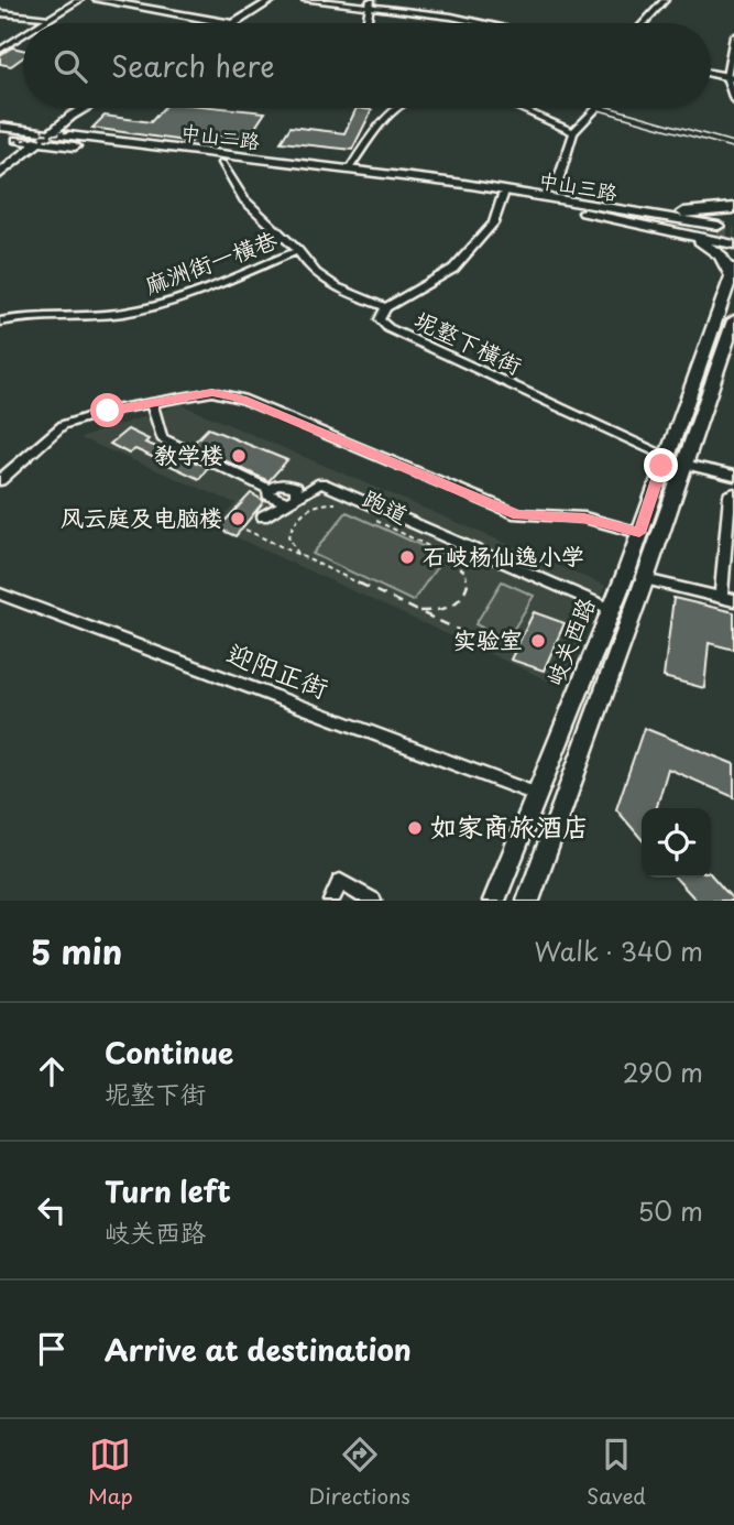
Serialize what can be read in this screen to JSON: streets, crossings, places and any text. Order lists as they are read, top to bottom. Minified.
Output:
{"streets":{"main road":["中山二路","中山三路","岐关西路"],"street":["麻洲街一橫巷","坭墪下橫街","迎阳正街"],"path":["跑道"]},"crossings":[["中山二路","中山三路"],["中山三路","坭墪下橫街"],["坭墪下橫街","岐关西路"],["岐关西路","迎阳正街"]],"places":["教学楼","风云庭及电脑楼","石岐杨仙逸小学","实验室","如家商旅酒店"],"page":{"search":"Search here","heading":["5 min","Walk · 340 m"],"list":[["Continue","坭墪下街","290 m"],["Turn left","岐关西路","50 m"],"Arrive at destination"],"nav":["Map","Directions","Saved"]}}
